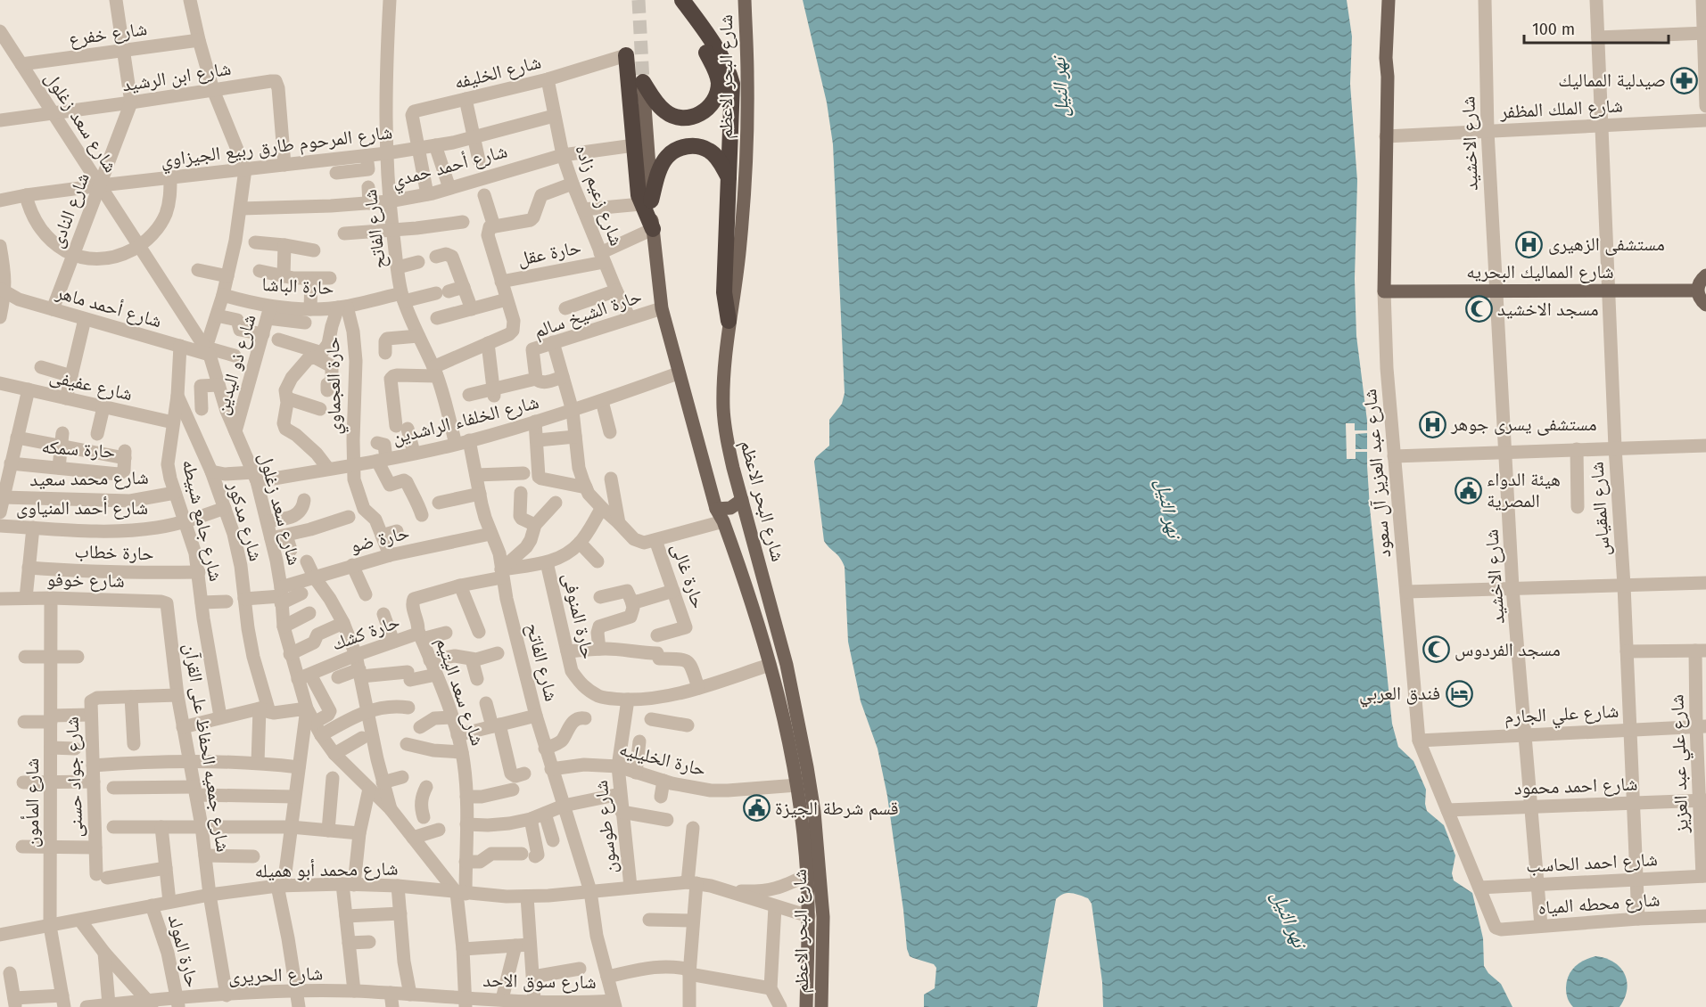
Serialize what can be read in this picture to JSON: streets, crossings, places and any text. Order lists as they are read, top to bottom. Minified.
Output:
{"streets":{"main road":["شارع البحر الاعظم","شارع المماليك البحريه","شارع عبد العزيز آل سعود"],"street":["شارع خفرع","شارع الخليفه","شارع ابن الرشيد","شارع الملك المظفر","شارع سعد زغلول","شارع الاخشيد","شارع المرحوم طارق ربيع الجيزاوي","شارع أحمد حمدي","شارع زعيم زاده","شارع النادى","شارع الفاتح","حارة عقل","حارة الباشا","شارع أحمد ماهر","حارة الشيخ سالم","شارع ذو اليدين","شارع عفيفى","حارة العجماوي","شارع الخلفاء الراشدين","حارة سمكه","شارع محمد سعيد","شارع أحمد المنياوى","شارع المقياس","شارع جامع شبيطه","شارع مدكور","حارة ضو","حارة خطاب","حارة غالى","شارع خوفو","حارة المنوفى","حارة كشك","شارع سعد اليتيم","شارع علي الجارم","شارع جمعيه الحفاظ على القرآن","حارة الخليليه","شارع علي عبد العزيز","شارع جواد حسنى","شارع احمد محمود","شارع المأمون","شارع طوسون","شارع احمد الحاسب","شارع محمد أبو هميله","شارع محطه المياه","حارة المولد","شارع الحريرى","شارع سوق الاحد"]},"crossings":[["شارع خفرع","شارع سعد زغلول"],["شارع خفرع","شارع النادى"],["شارع الخليفه","شارع المرحوم طارق ربيع الجيزاوي"],["شارع الخليفه","شارع زعيم زاده"],["شارع ابن الرشيد","شارع سعد زغلول"],["شارع ابن الرشيد","شارع المرحوم طارق ربيع الجيزاوي"],["شارع ابن الرشيد","شارع النادى"],["شارع البحر الاعظم","حارة عقل"],["شارع البحر الاعظم","حارة الشيخ سالم"],["شارع البحر الاعظم","شارع الخلفاء الراشدين"],["شارع البحر الاعظم","حارة الخليليه"],["شارع البحر الاعظم","شارع محمد أبو هميله"],["شارع الملك المظفر","شارع الاخشيد"],["شارع الملك المظفر","شارع عبد العزيز آل سعود"],["شارع الملك المظفر","شارع المقياس"],["شارع سعد زغلول","شارع المرحوم طارق ربيع الجيزاوي"],["شارع سعد زغلول","شارع النادى"],["شارع سعد زغلول","شارع أحمد ماهر"],["شارع سعد زغلول","شارع ذو اليدين"],["شارع سعد زغلول","شارع الخلفاء الراشدين"],["شارع سعد زغلول","حارة ضو"],["شارع سعد زغلول","حارة كشك"],["شارع سعد زغلول","شارع سعد اليتيم"],["شارع سعد زغلول","شارع محمد أبو هميله"],["شارع الاخشيد","شارع المماليك البحريه"],["شارع الاخشيد","شارع علي الجارم"],["شارع الاخشيد","شارع احمد محمود"],["شارع الاخشيد","شارع احمد الحاسب"],["شارع الاخشيد","شارع محطه المياه"],["شارع المرحوم طارق ربيع الجيزاوي","شارع زعيم زاده"],["شارع المرحوم طارق ربيع الجيزاوي","شارع النادى"],["شارع المرحوم طارق ربيع الجيزاوي","شارع الفاتح"],["شارع أحمد حمدي","شارع زعيم زاده"],["شارع أحمد حمدي","شارع الفاتح"],["شارع زعيم زاده","حارة عقل"],["شارع زعيم زاده","حارة الشيخ سالم"],["شارع النادى","شارع أحمد ماهر"],["شارع الفاتح","حارة الباشا"],["شارع الفاتح","شارع الخلفاء الراشدين"],["شارع الفاتح","حارة ضو"],["شارع الفاتح","حارة كشك"],["شارع الفاتح","حارة الخليليه"],["شارع الفاتح","شارع محمد أبو هميله"],["شارع الفاتح","شارع سوق الاحد"],["شارع المماليك البحريه","شارع عبد العزيز آل سعود"],["شارع المماليك البحريه","شارع المقياس"],["حارة الباشا","شارع ذو اليدين"],["حارة الباشا","حارة العجماوي"],["شارع أحمد ماهر","شارع مدكور"],["شارع عفيفى","شارع جامع شبيطه"],["حارة العجماوي","شارع الخلفاء الراشدين"],["حارة العجماوي","حارة ضو"],["شارع الخلفاء الراشدين","شارع مدكور"],["شارع عبد العزيز آل سعود","شارع علي الجارم"],["شارع عبد العزيز آل سعود","شارع احمد محمود"],["شارع عبد العزيز آل سعود","شارع احمد الحاسب"],["شارع عبد العزيز آل سعود","شارع محطه المياه"],["شارع محمد سعيد","شارع جامع شبيطه"],["شارع أحمد المنياوى","شارع جامع شبيطه"],["شارع أحمد المنياوى","شارع مدكور"],["شارع المقياس","شارع علي الجارم"],["شارع المقياس","شارع احمد محمود"],["شارع المقياس","شارع احمد الحاسب"],["شارع المقياس","شارع محطه المياه"],["شارع جامع شبيطه","شارع مدكور"],["شارع جامع شبيطه","حارة خطاب"],["شارع خوفو","شارع جمعيه الحفاظ على القرآن"],["شارع خوفو","شارع المأمون"],["حارة المنوفى","حارة كشك"],["حارة المنوفى","شارع طوسون"],["حارة كشك","شارع سعد اليتيم"],["شارع سعد اليتيم","شارع محمد أبو هميله"],["شارع علي الجارم","شارع علي عبد العزيز"],["شارع جمعيه الحفاظ على القرآن","شارع جواد حسنى"],["شارع جمعيه الحفاظ على القرآن","شارع محمد أبو هميله"],["شارع جمعيه الحفاظ على القرآن","شارع الحريرى"],["حارة الخليليه","شارع طوسون"],["شارع علي عبد العزيز","شارع احمد محمود"],["شارع علي عبد العزيز","شارع احمد الحاسب"],["شارع المأمون","شارع محمد أبو هميله"],["شارع طوسون","شارع محمد أبو هميله"],["شارع محمد أبو هميله","حارة المولد"],["حارة المولد","شارع الحريرى"],["شارع الحريرى","شارع سوق الاحد"]],"water":["نهر النيل"],"places":{"pharmacy":["صيدلية المماليك"],"hospital":["مستشفى الزهيرى","مستشفى يسرى جوهر"],"mosque":["مسجد الاخشيد","مسجد الفردوس"],"public building":["هيئة الدواء المصرية","قسم شرطة الجيزة"],"hotel":["فندق العربي"]},"scale_bar":"100 m"}
